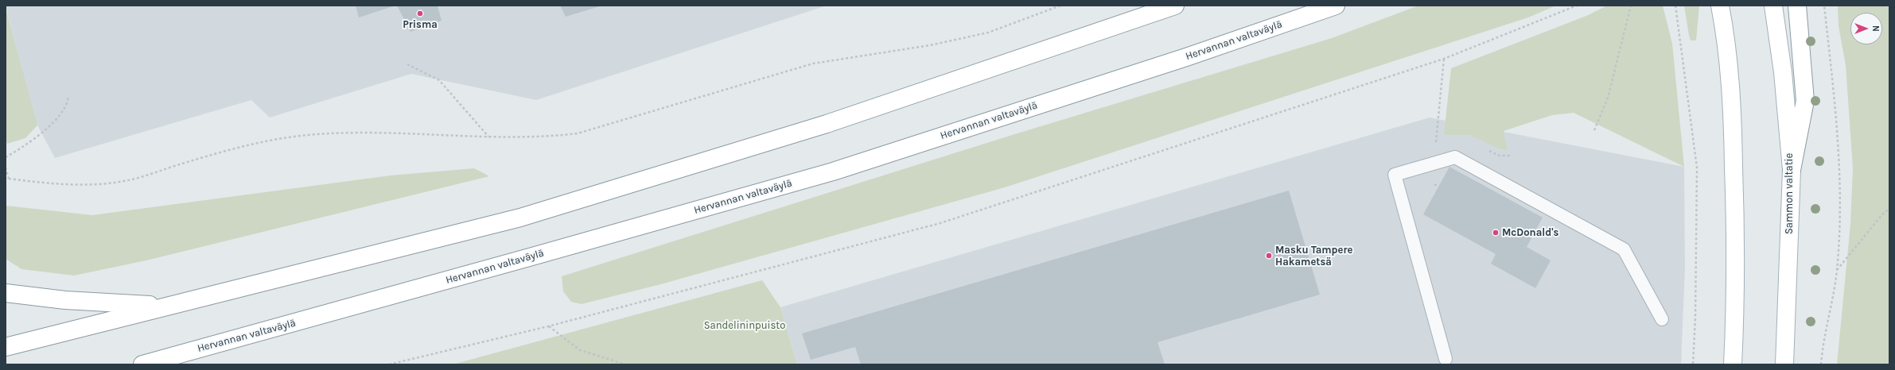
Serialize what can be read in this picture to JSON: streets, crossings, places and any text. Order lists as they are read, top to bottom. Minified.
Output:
{"streets":{"main road":["Hervannan valtaväylä","Sammon valtatie"]},"parks":["Sandelininpuisto"],"places":["Prisma","McDonald's","Masku Tampere Hakametsä"],"north":"right"}
